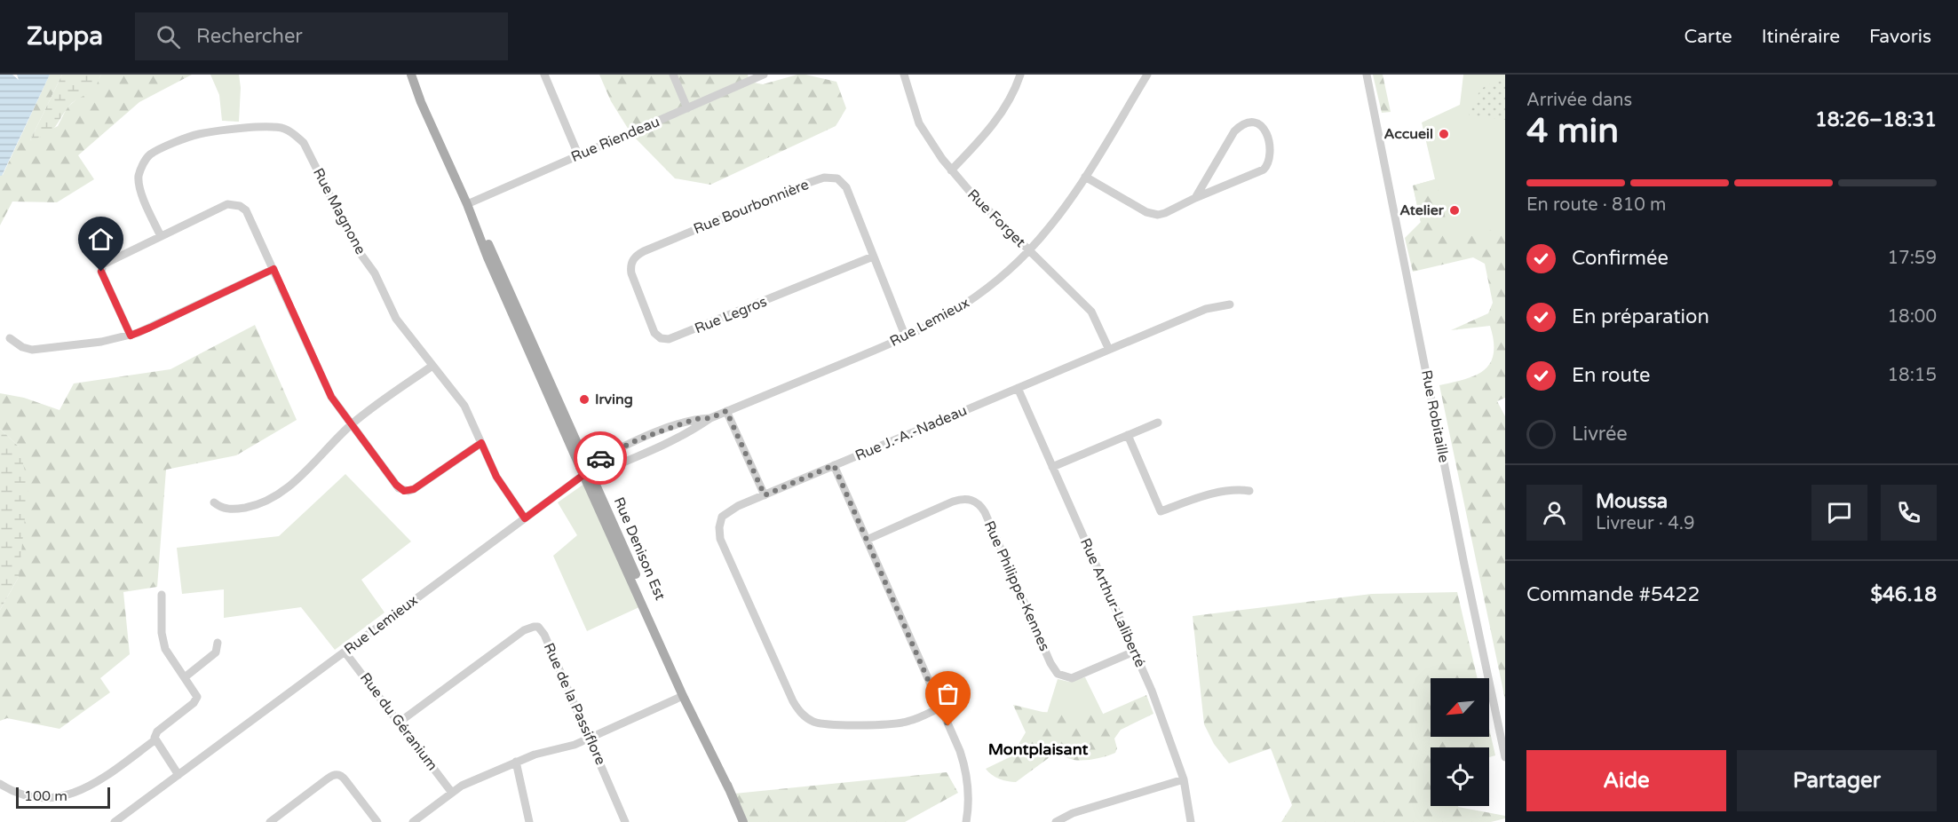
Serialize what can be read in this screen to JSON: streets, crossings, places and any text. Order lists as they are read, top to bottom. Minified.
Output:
{"streets":{"main road":["Rue Denison Est"],"street":["Rue Riendeau","Rue Bourbonnière","Rue Magnone","Rue Forget","Rue Legros","Rue Lemieux","Rue Robitaille","Rue J.-A.-Nadeau","Rue Philippe-Kennes","Rue Arthur-Laliberté","Rue de la Passiflore","Rue du Géranium"]},"crossings":[["Rue Riendeau","Rue Denison Est"],["Rue Bourbonnière","Rue Legros"],["Rue Bourbonnière","Rue Lemieux"],["Rue Magnone","Rue Lemieux"],["Rue Forget","Rue Lemieux"],["Rue Forget","Rue J.-A.-Nadeau"],["Rue Lemieux","Rue Denison Est"],["Rue Lemieux","Rue du Géranium"],["Rue J.-A.-Nadeau","Rue Arthur-Laliberté"],["Rue Philippe-Kennes","Rue Arthur-Laliberté"],["Rue de la Passiflore","Rue du Géranium"]],"districts":["Montplaisant"],"places":["Accueil","Atelier","Irving"],"scale_bar":"100 m","north":"bottom left","page":{"header":"Zuppa","search":"Rechercher","nav":["Carte","Itinéraire","Favoris"],"heading":["4 min","Arrivée dans","18:26–18:31"],"panel":["Moussa","Livreur · 4.9","Commande #5422","$46.18"],"bar":"En route · 810 m","list":[["Confirmée","17:59"],["En préparation","18:00"],["En route","18:15"],"Livrée"],"buttons":["Aide","Partager"],"scale":"100 m"}}
